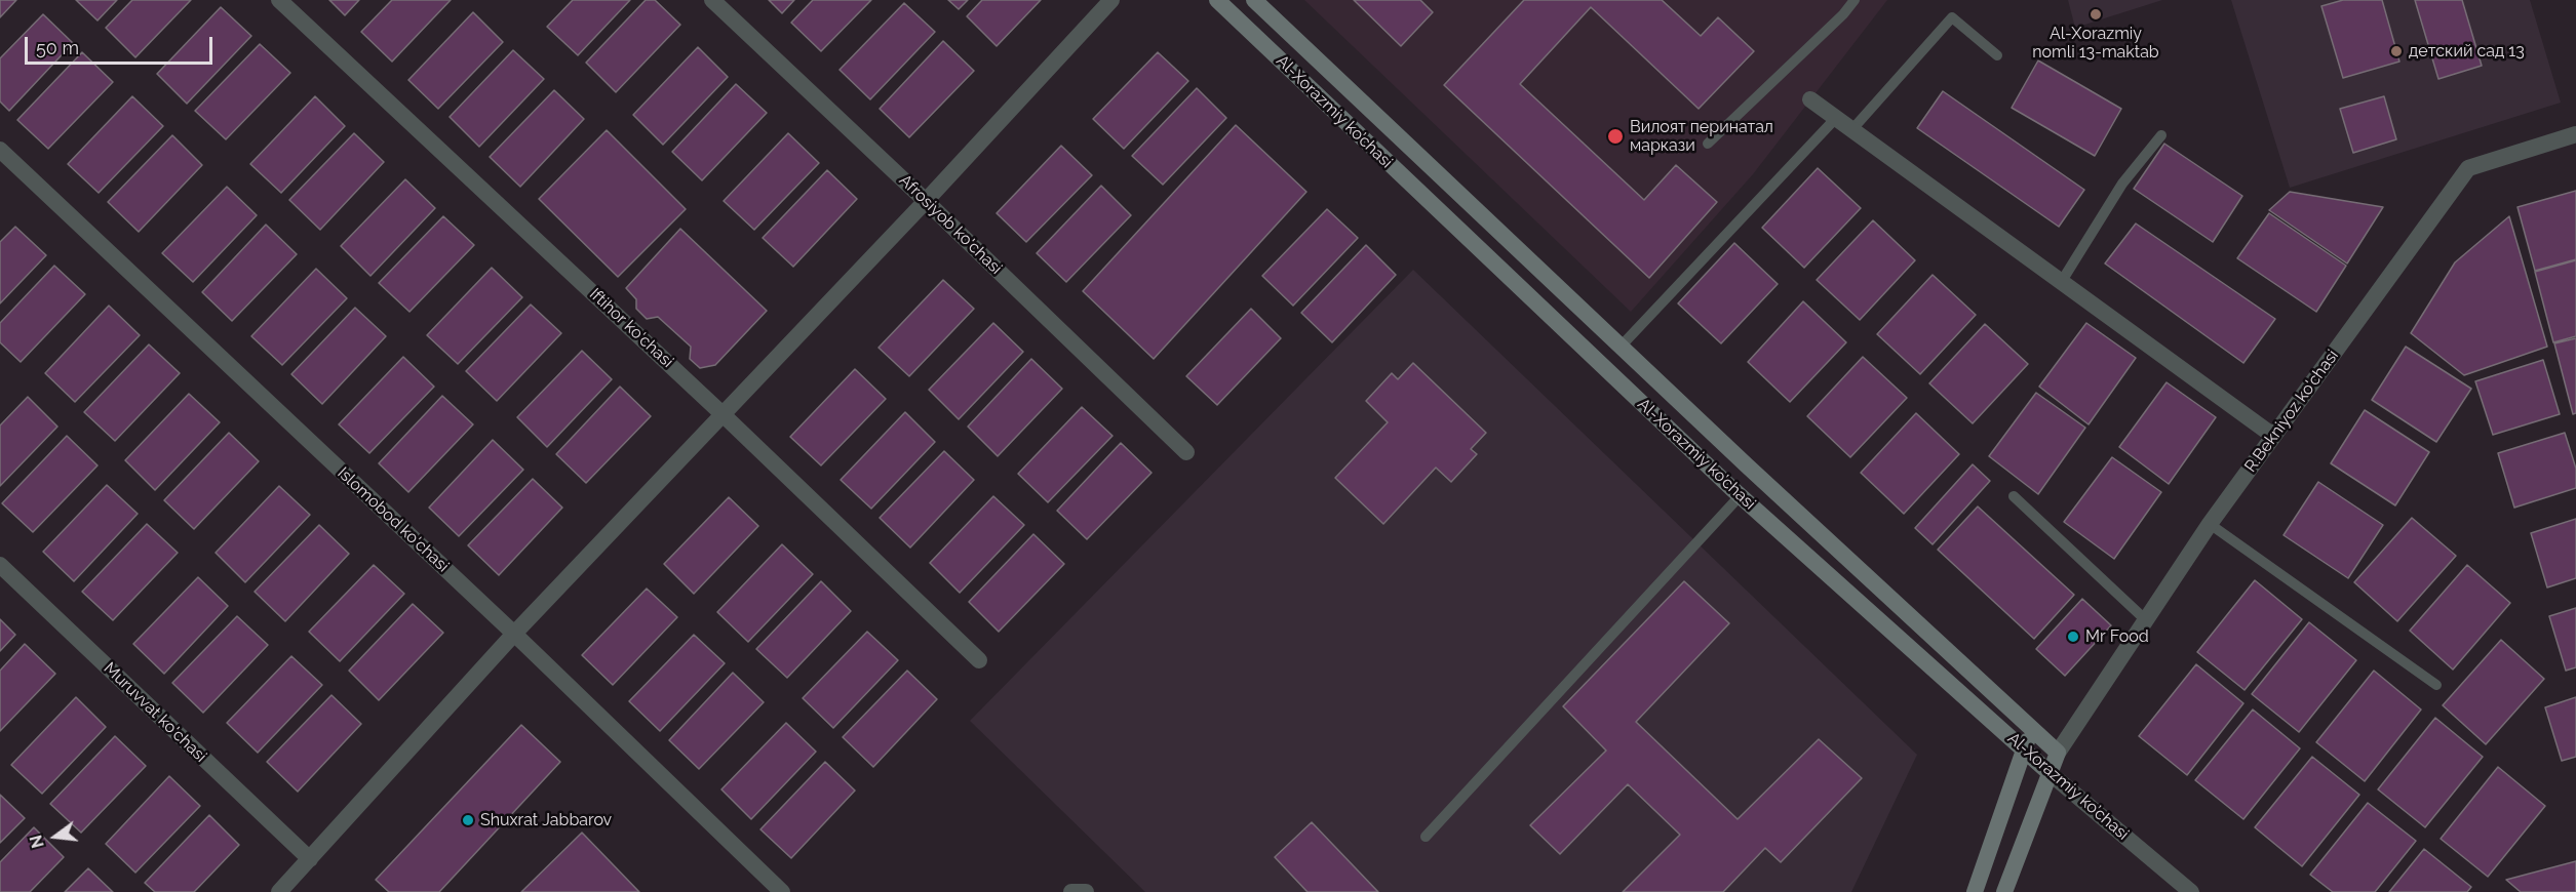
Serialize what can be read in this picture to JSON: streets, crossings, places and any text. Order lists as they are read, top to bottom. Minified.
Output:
{"streets":{"main road":["Al-Xorazmiy ko’chasi"],"street":["Afrosiyob ko'chasi","Iftihor ko'chasi","R.Bekniyoz ko'chasi","Islomobod ko'chasi","Muruvvat ko'chasi"]},"crossings":[["Al-Xorazmiy ko’chasi","R.Bekniyoz ko'chasi"]],"places":["Аl-Xоrаzmiy nоmli 13-mаktаb","детский сад 13","Вилоят перинатал маркази","Mr Food","Shuxrat Jabbarov"],"scale_bar":"50 m","north":"left"}
